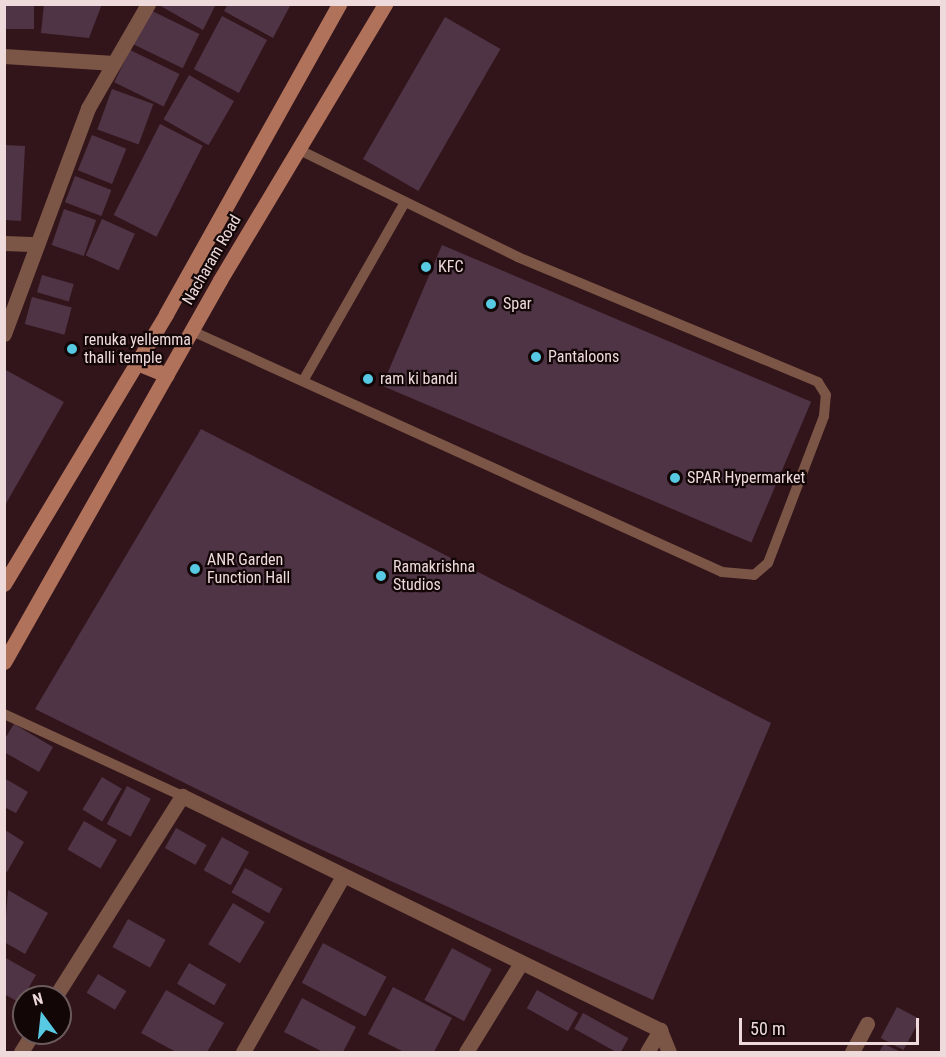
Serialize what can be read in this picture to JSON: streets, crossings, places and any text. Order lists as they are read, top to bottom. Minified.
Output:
{"streets":{"main road":["Nacharam Road"]},"places":["KFC","Spar","renuka yellemma thalli temple","Pantaloons","ram ki bandi","SPAR Hypermarket","ANR Garden Function Hall","Ramakrishna Studios"],"scale_bar":"50 m","north":"top"}
